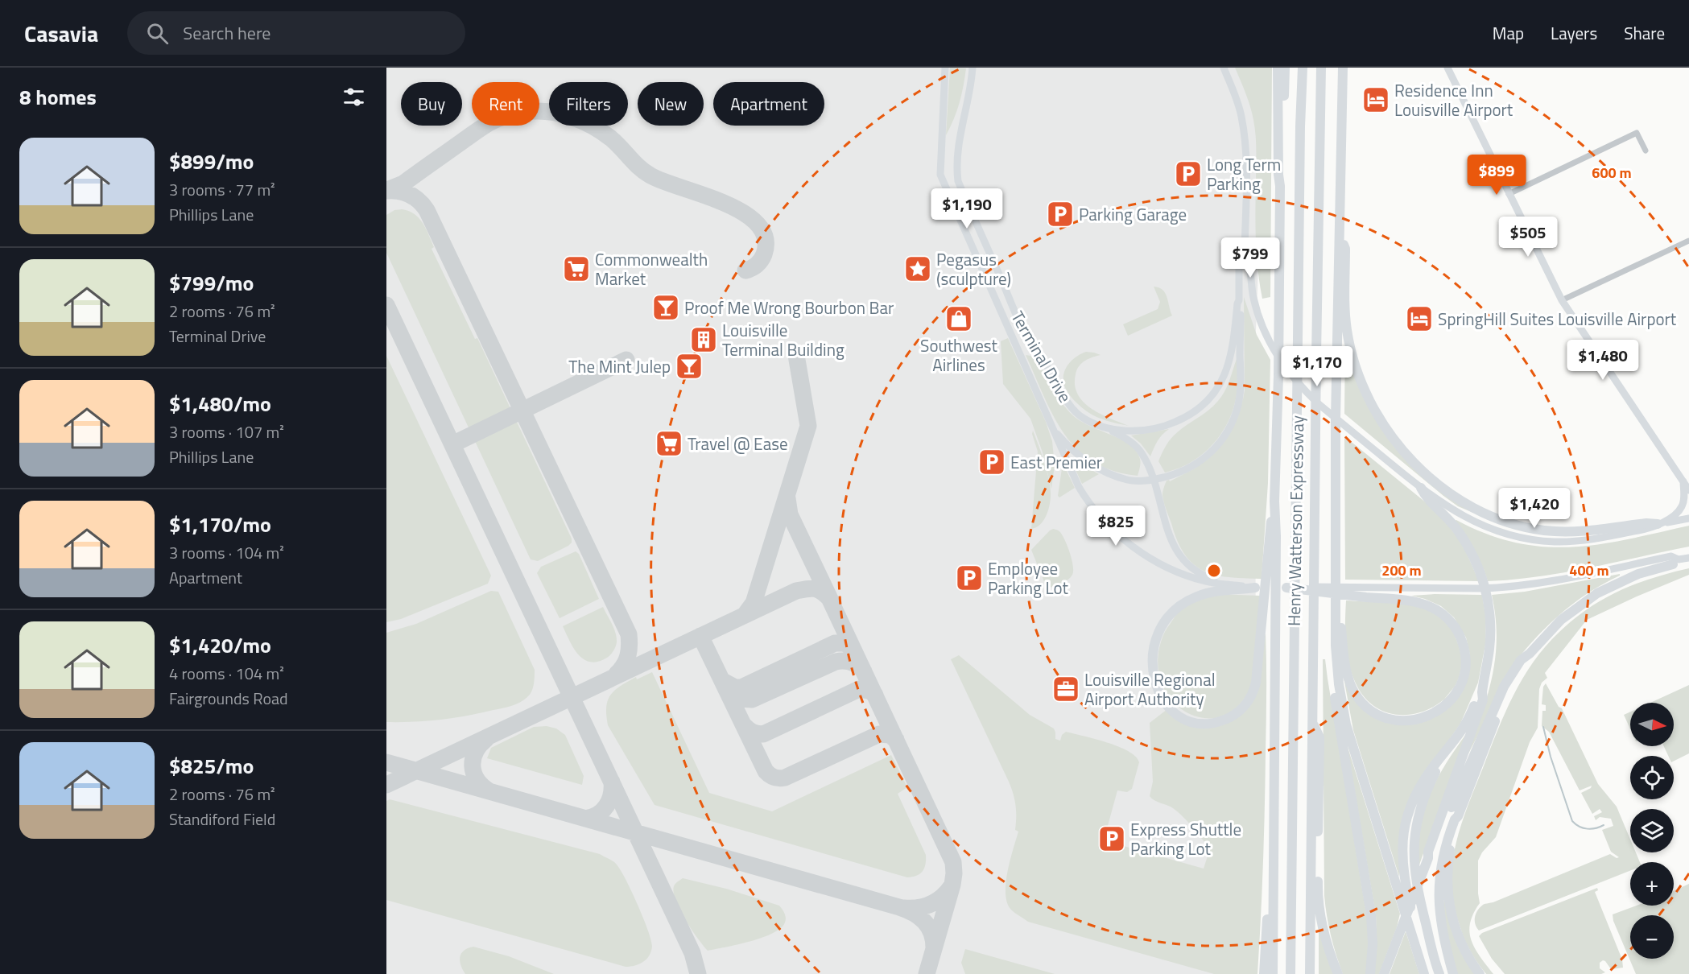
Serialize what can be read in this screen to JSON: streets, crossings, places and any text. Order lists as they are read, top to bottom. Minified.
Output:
{"streets":{"highway":["Henry Watterson Expressway"],"main road":["Terminal Drive"]},"places":{"hotel":["Residence Inn Louisville Airport","SpringHill Suites Louisville Airport"],"parking":["Long Term Parking","Parking Garage","East Premier","Employee Parking Lot","Express Shuttle Parking Lot"],"supermarket":["Commonwealth Market","Travel @ Ease"],"place":["Pegasus (sculpture)"],"bar":["Proof Me Wrong Bourbon Bar","The Mint Julep"],"shop":["Southwest Airlines"],"building":["Louisville Terminal Building"],"office":["Louisville Regional Airport Authority"]},"north":"right","page":{"header":"Casavia","search":"Search here","nav":["Map","Layers","Share"],"heading":"8 homes","chip":["Buy","Rent","Filters","New","Apartment"],"list":[{"name":"$899/mo","note":"3 rooms · 77 m² · Phillips Lane"},{"name":"$799/mo","note":"2 rooms · 76 m² · Terminal Drive"},{"name":"$1,480/mo","note":"3 rooms · 107 m² · Phillips Lane"},{"name":"$1,170/mo","note":"3 rooms · 104 m² · Apartment"},{"name":"$1,420/mo","note":"4 rooms · 104 m² · Fairgrounds Road"},{"name":"$825/mo","note":"2 rooms · 76 m² · Standiford Field"}],"price":["$899","$1,190","$505","$799","$1,480","$1,170","$1,420","$825"],"map_buttons":["+","−"]},"rings":["600 m","200 m","400 m"]}
